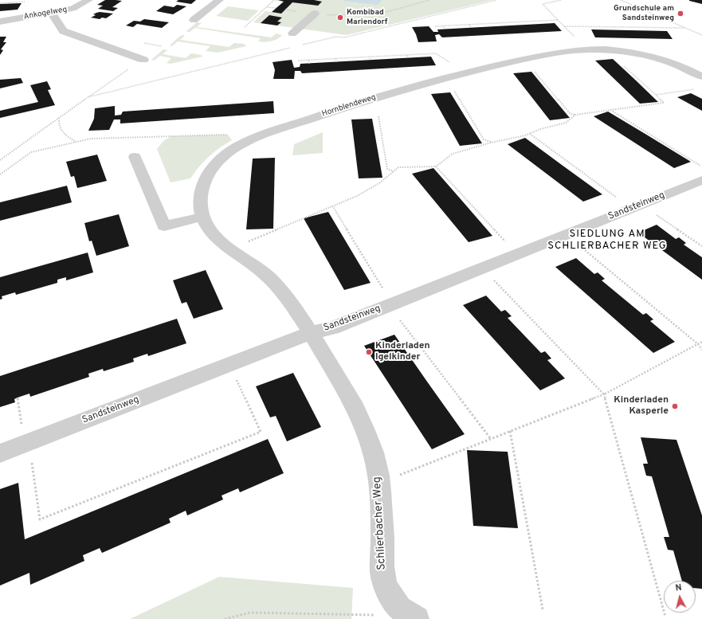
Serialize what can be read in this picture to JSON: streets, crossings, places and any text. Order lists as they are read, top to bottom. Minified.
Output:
{"streets":{"street":["Ankogelweg","Hornblendeweg","Sandsteinweg","Schlierbacher Weg"]},"crossings":[["Hornblendeweg","Sandsteinweg"],["Hornblendeweg","Schlierbacher Weg"],["Sandsteinweg","Schlierbacher Weg"]],"districts":["SIEDLUNG AM SCHLIERBACHER WEG"],"places":["Grundschule am Sandsteinweg","Kombibad Mariendorf","Kinderladen Igelkinder","Kinderladen Kasperle"],"north":"top"}
